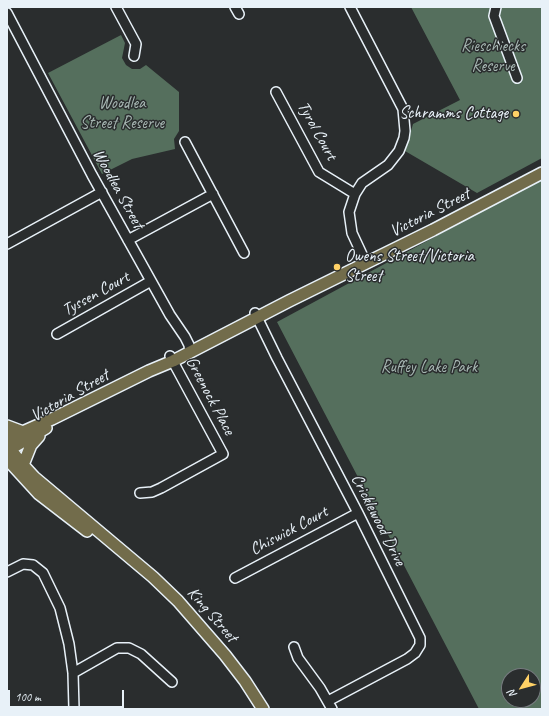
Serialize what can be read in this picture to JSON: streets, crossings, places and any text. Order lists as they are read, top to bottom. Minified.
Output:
{"streets":{"main road":["Victoria Street","King Street"],"street":["Tyrol Court","Woodlea Street","Tyssen Court","Greenock Place","Cricklewood Drive","Chiswick Court"]},"crossings":[["Woodlea Street","Victoria Street"],["Woodlea Street","Tyssen Court"],["Victoria Street","Greenock Place"],["Victoria Street","Cricklewood Drive"],["Victoria Street","King Street"],["Cricklewood Drive","Chiswick Court"]],"parks":["Rieschiecks Reserve","Woodlea Street Reserve","Ruffey Lake Park"],"places":["Schramms Cottage","Owens Street/Victoria Street"],"scale_bar":"100 m","north":"bottom left"}
